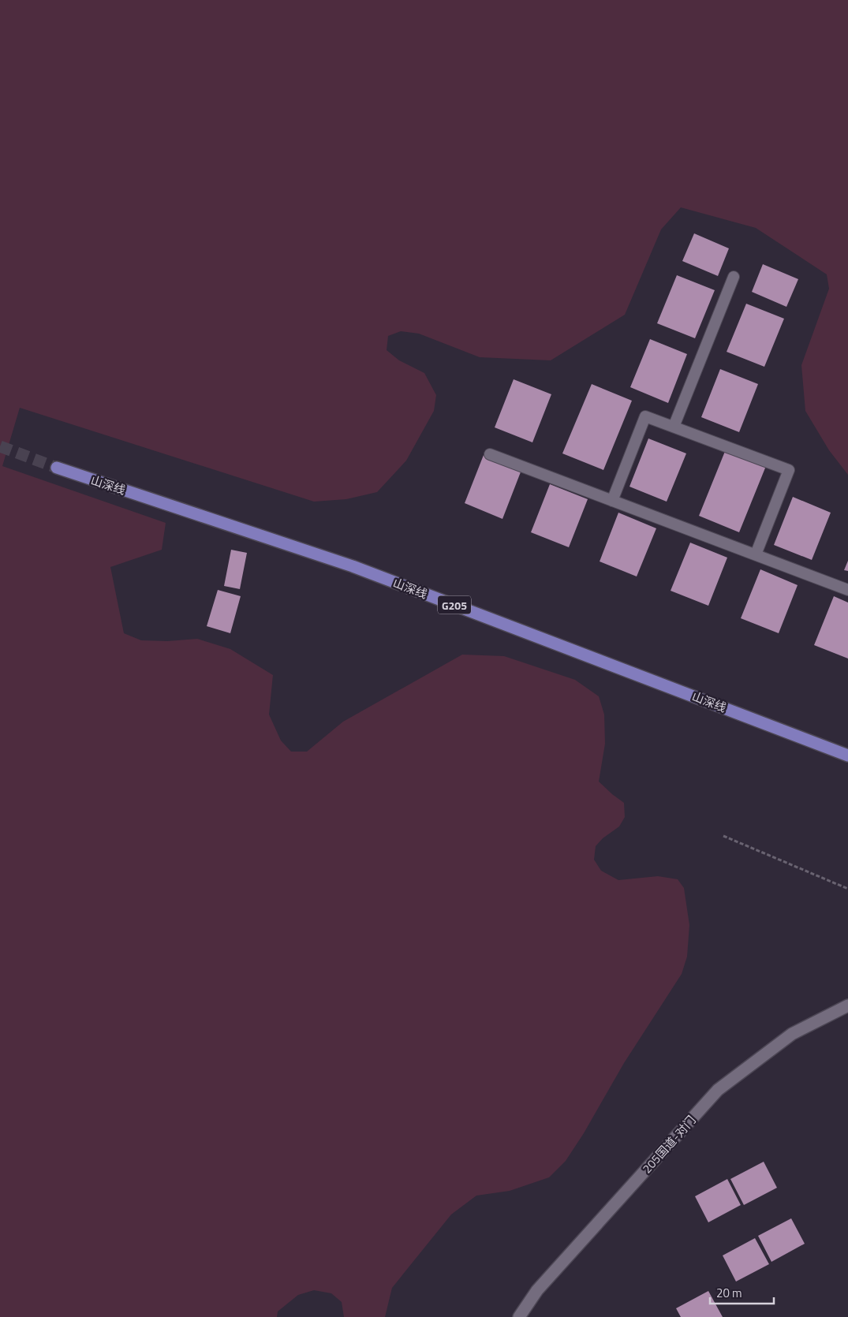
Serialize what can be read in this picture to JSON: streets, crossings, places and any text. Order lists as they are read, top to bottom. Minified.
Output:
{"streets":{"highway":["山深线","G205"],"street":["205国道-对门"]},"scale_bar":"20 m"}
